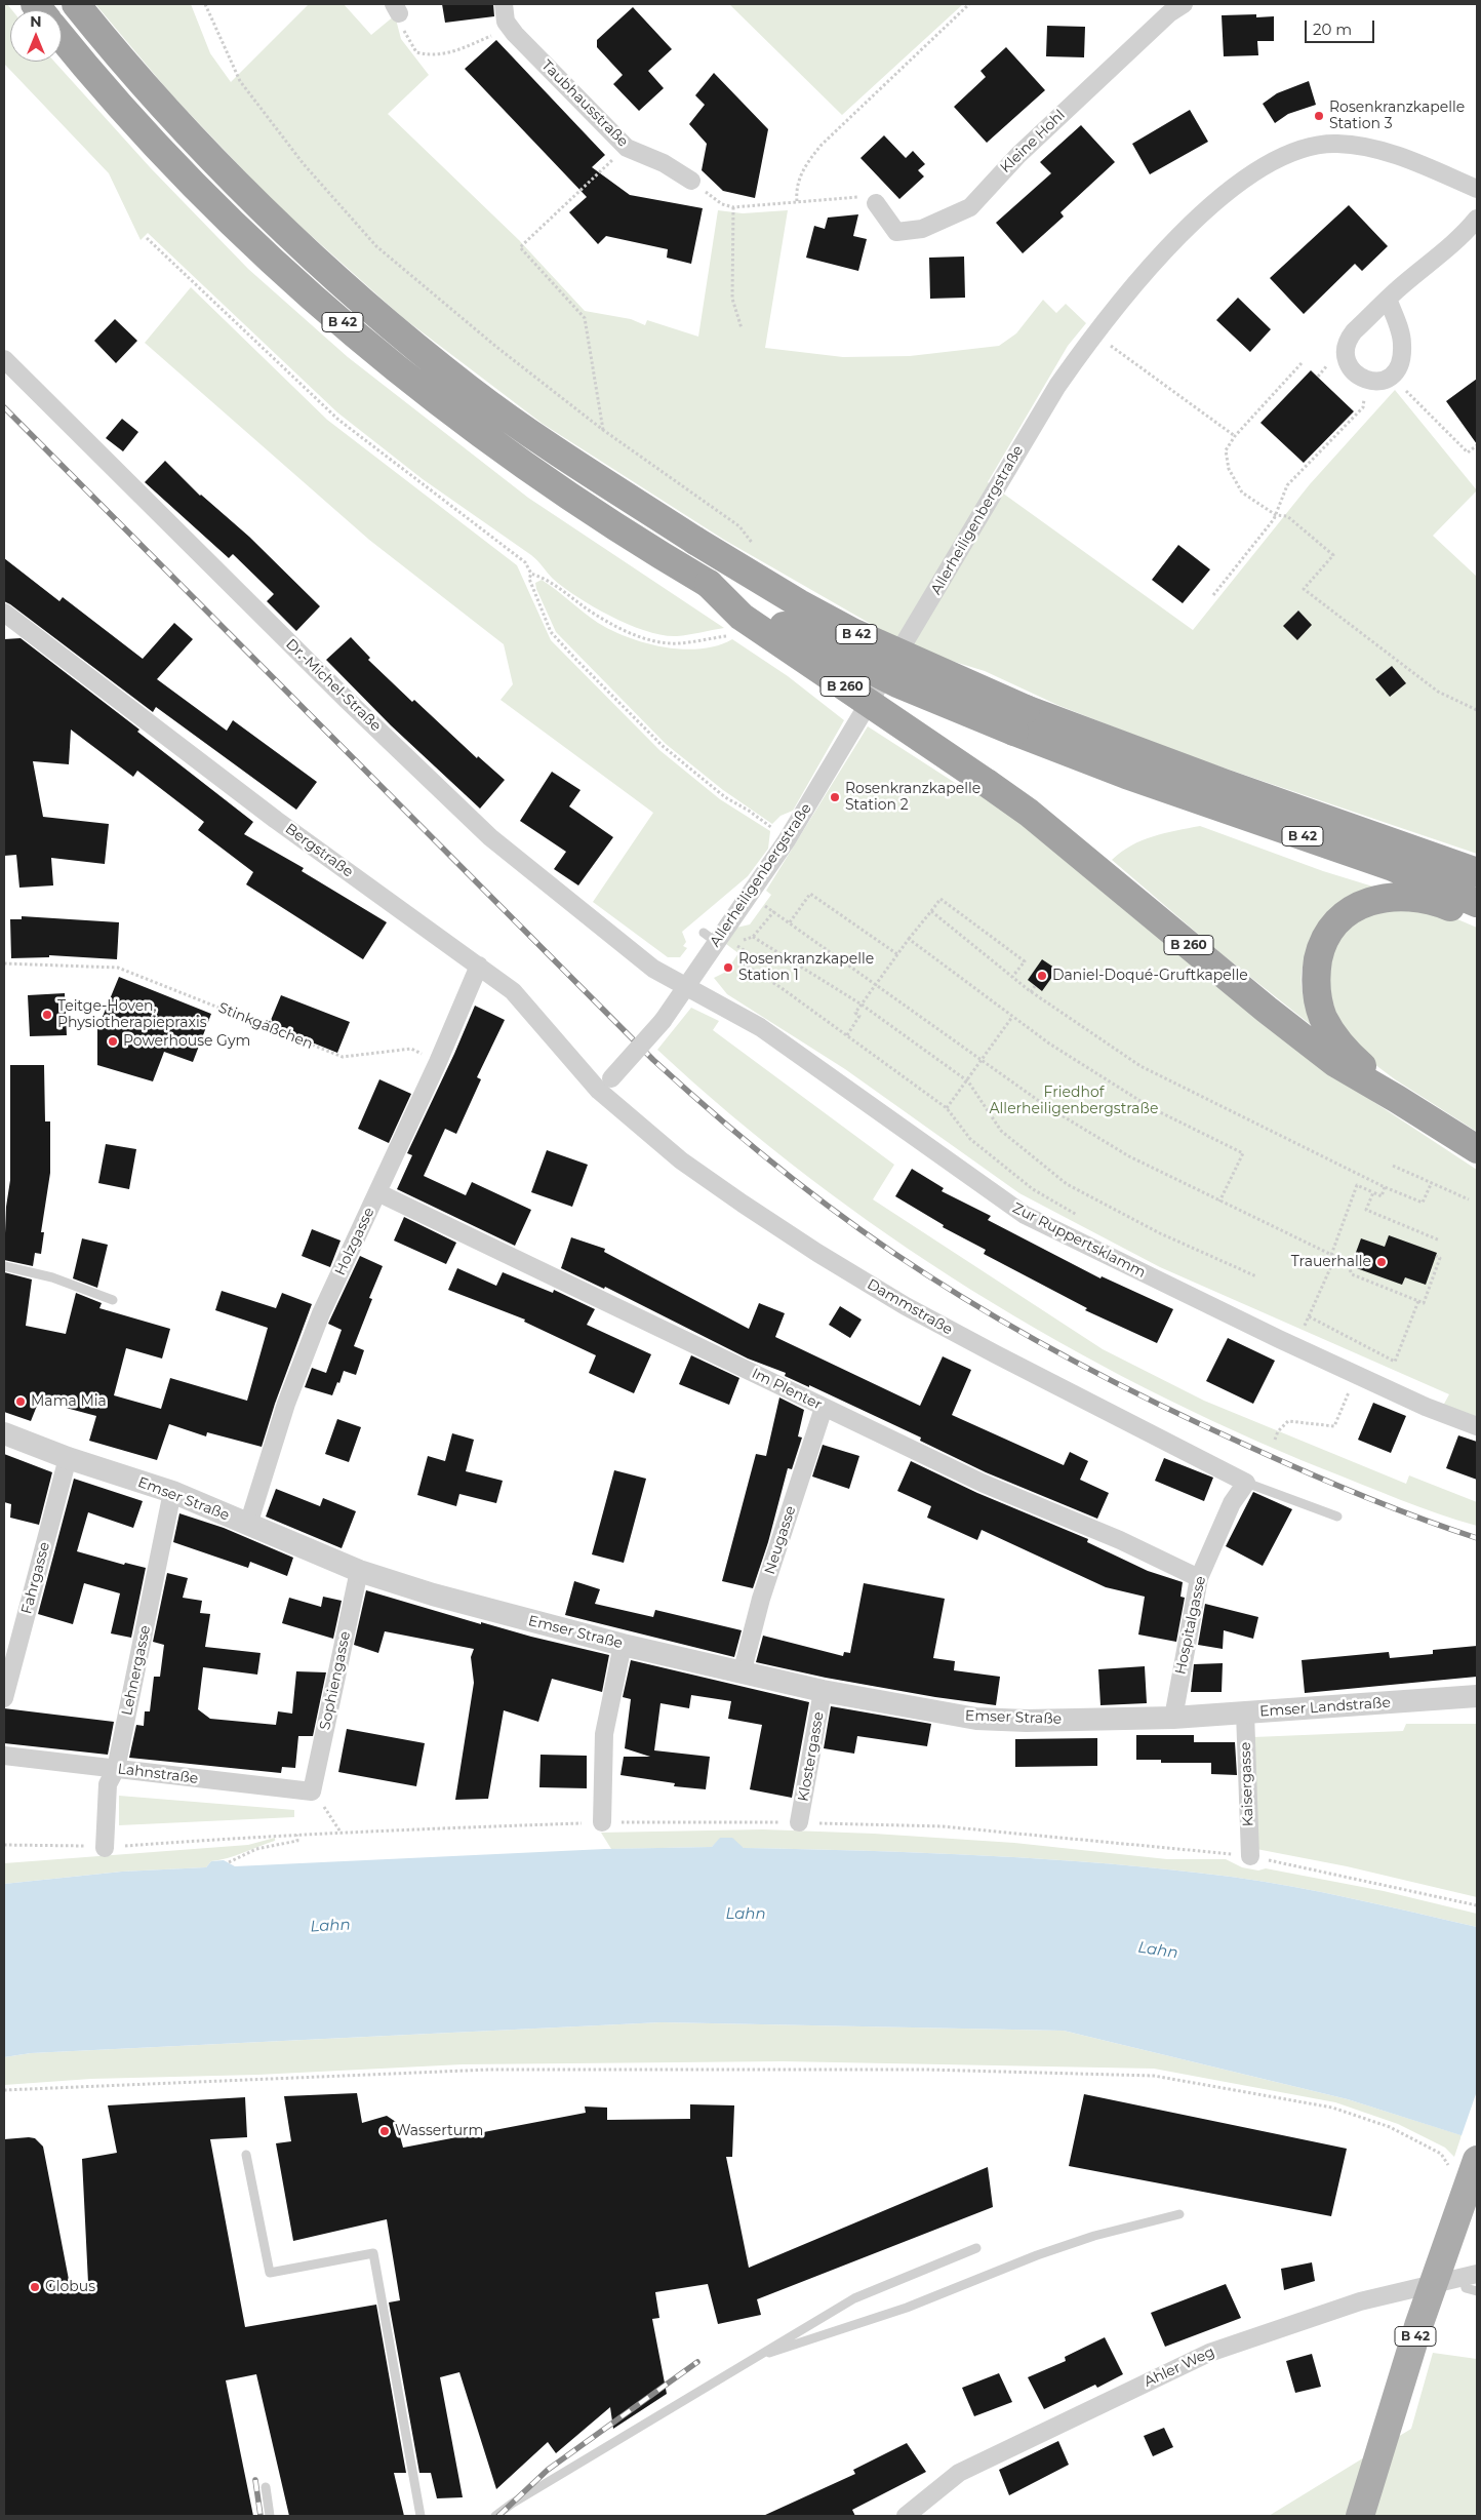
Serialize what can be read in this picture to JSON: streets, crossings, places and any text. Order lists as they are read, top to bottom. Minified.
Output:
{"streets":{"highway":["B 42","B 260"],"street":["Taubhausstraße","Kleine Hohl","Allerheiligenbergstraße","Dr.-Michel-Straße","Bergstraße","Zur Ruppertsklamm","Holzgasse","Dammstraße","Im Plenter","Emser Straße","Neugasse","Fahrgasse","Hospitalgasse","Lehnergasse","Sophiengasse","Emser Landstraße","Klostergasse","Lahnstraße","Kaisergasse","Ahler Weg"],"path":["Stinkgäßchen"]},"crossings":[["B 42","B 260"],["Allerheiligenbergstraße","Dr.-Michel-Straße"],["Allerheiligenbergstraße","Bergstraße"],["Allerheiligenbergstraße","Zur Ruppertsklamm"],["Allerheiligenbergstraße","Dammstraße"],["Dr.-Michel-Straße","Zur Ruppertsklamm"],["Bergstraße","Holzgasse"],["Bergstraße","Dammstraße"],["Stinkgäßchen","Holzgasse"],["Holzgasse","Im Plenter"],["Holzgasse","Emser Straße"],["Dammstraße","Hospitalgasse"],["Im Plenter","Neugasse"],["Im Plenter","Hospitalgasse"],["Emser Straße","Neugasse"],["Emser Straße","Fahrgasse"],["Emser Straße","Hospitalgasse"],["Emser Straße","Lehnergasse"],["Emser Straße","Sophiengasse"],["Emser Straße","Emser Landstraße"],["Emser Straße","Klostergasse"],["Hospitalgasse","Emser Landstraße"],["Lehnergasse","Lahnstraße"],["Sophiengasse","Lahnstraße"],["Emser Landstraße","Kaisergasse"]],"water":["Lahn"],"parks":["Friedhof Allerheiligenbergstraße"],"places":["Rosenkranzkapelle Station 3","Rosenkranzkapelle Station 2","Rosenkranzkapelle Station 1","Daniel-Doqué-Gruftkapelle","Teitge-Hoven, Physiotherapiepraxis","Powerhouse Gym","Trauerhalle","Mama Mia","Wasserturm","Globus"],"scale_bar":"20 m","north":"top"}
